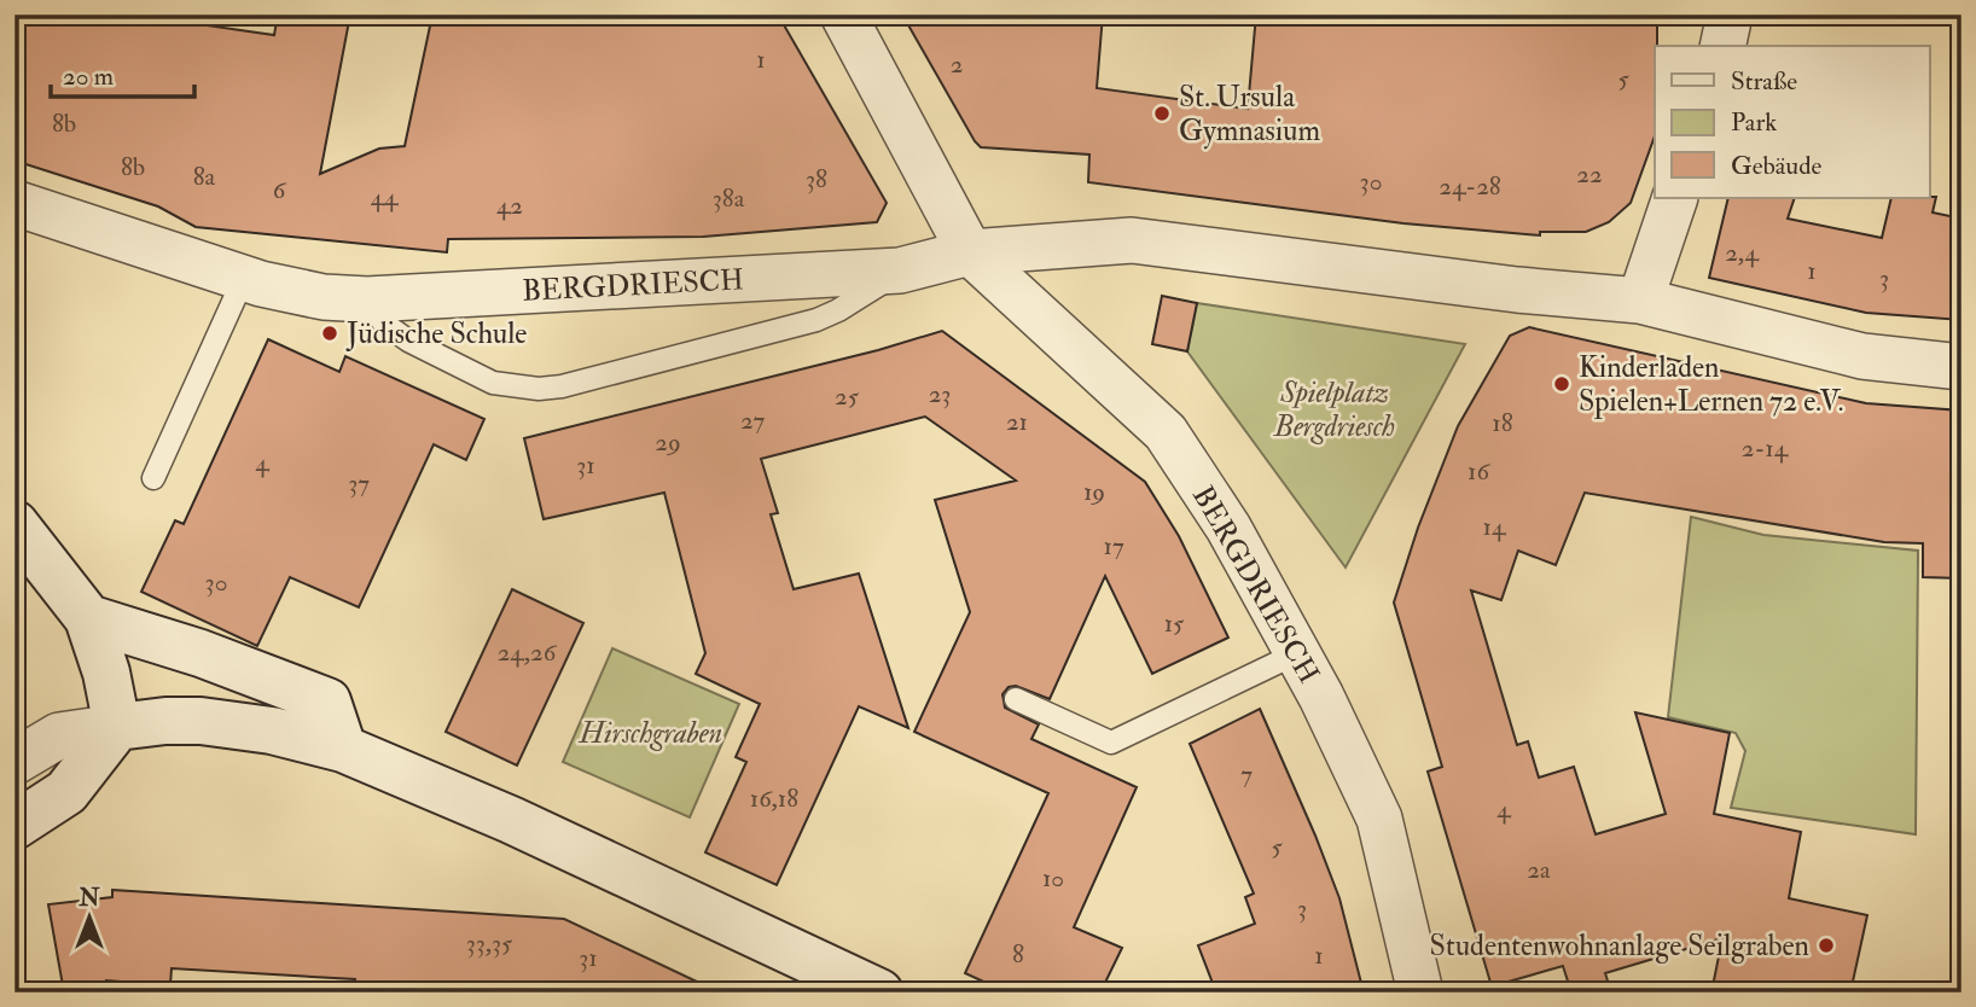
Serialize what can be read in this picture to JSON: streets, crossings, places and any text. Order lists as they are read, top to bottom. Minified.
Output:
{"streets":{"street":["BERGDRIESCH"]},"parks":["Spielplatz Bergdriesch","Hirschgraben"],"places":["St. Ursula Gymnasium","Jüdische Schule","Kinderladen Spielen+Lernen 72 e.V.","Studentenwohnanlage Seilgraben"],"house_numbers":["1","2","5","8b","8b","22","8a","38","30","24-28","6","44","38a","42","2,4","1","3","23","25","27","21","18","29","2-14","4","31","16","37","19","14","17","30","15","24,26","7","16,18","4","5","2a","10","3","33,35","8","1","31"],"legend":["Straße","Park","Gebäude"],"scale_bar":"20 m","north":"top"}
